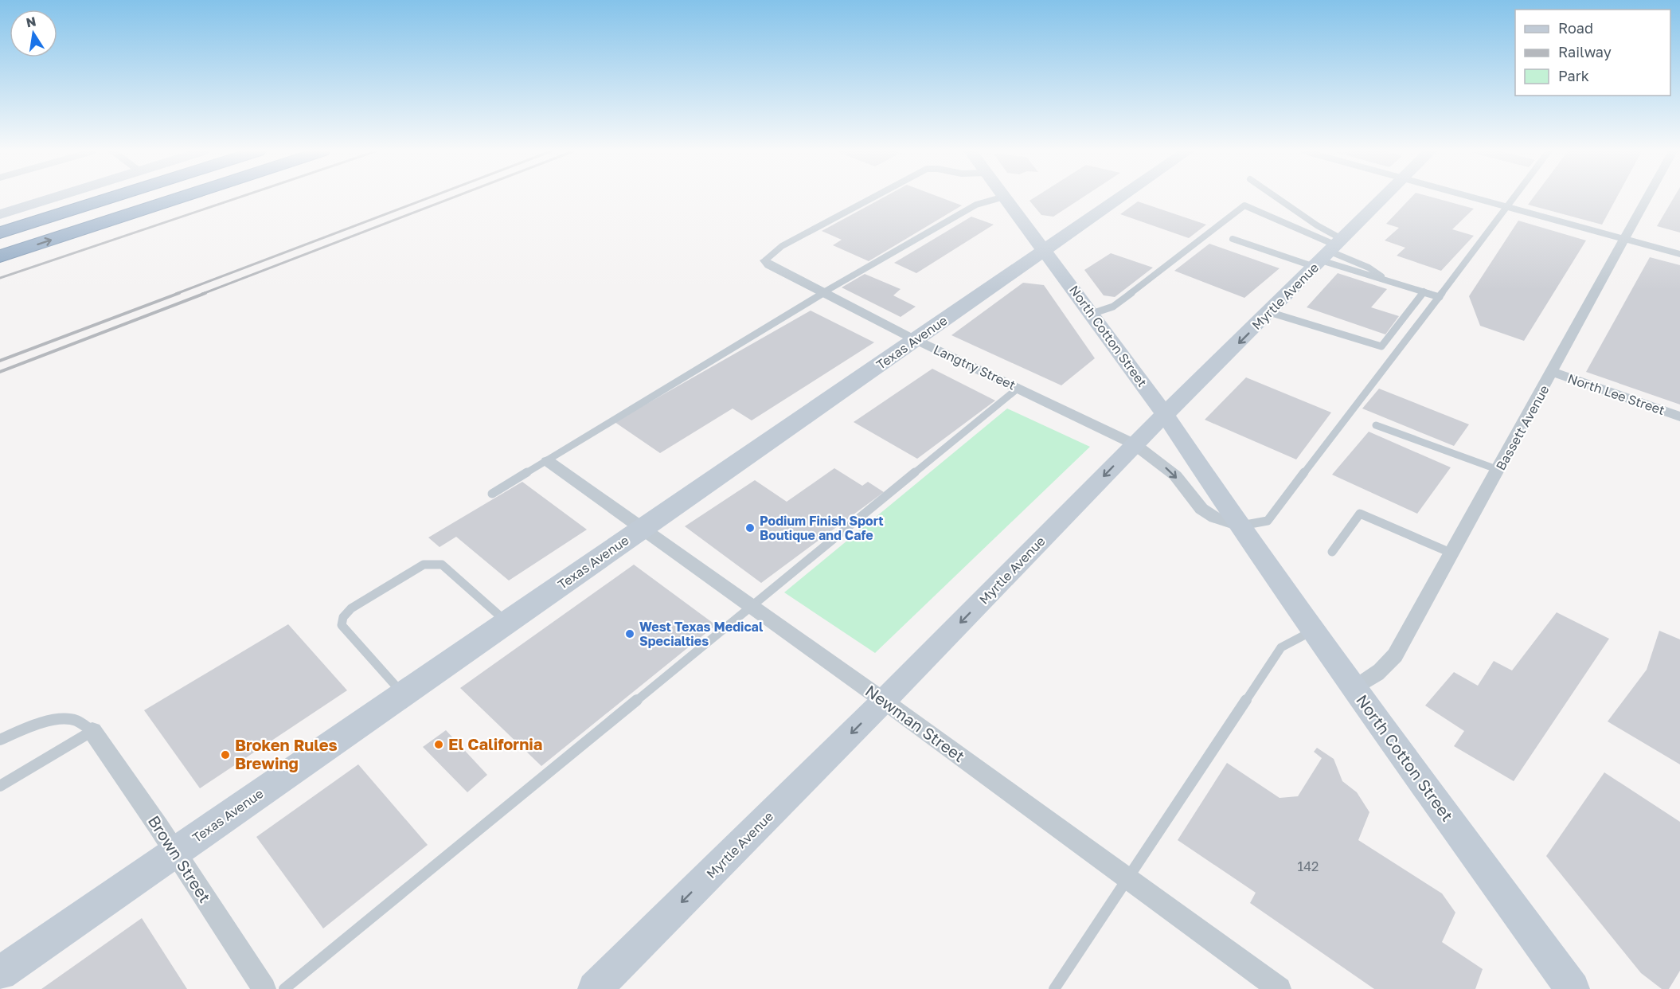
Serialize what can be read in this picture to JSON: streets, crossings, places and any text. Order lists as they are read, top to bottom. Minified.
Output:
{"streets":{"main road":["Myrtle Avenue","North Cotton Street","Texas Avenue"],"street":["Langtry Street","North Lee Street","Bassett Avenue","Newman Street","Brown Street"]},"crossings":[["Myrtle Avenue","North Cotton Street"],["Myrtle Avenue","Langtry Street"],["Myrtle Avenue","Newman Street"],["North Cotton Street","Texas Avenue"],["North Cotton Street","Bassett Avenue"],["Texas Avenue","Langtry Street"],["Texas Avenue","Newman Street"],["Texas Avenue","Brown Street"],["North Lee Street","Bassett Avenue"]],"one_way":["Myrtle Avenue"],"places":["Podium Finish Sport Boutique and Cafe","West Texas Medical Specialties","El California","Broken Rules Brewing"],"house_numbers":["142"],"legend":["Road","Railway","Park"],"north":"top"}
